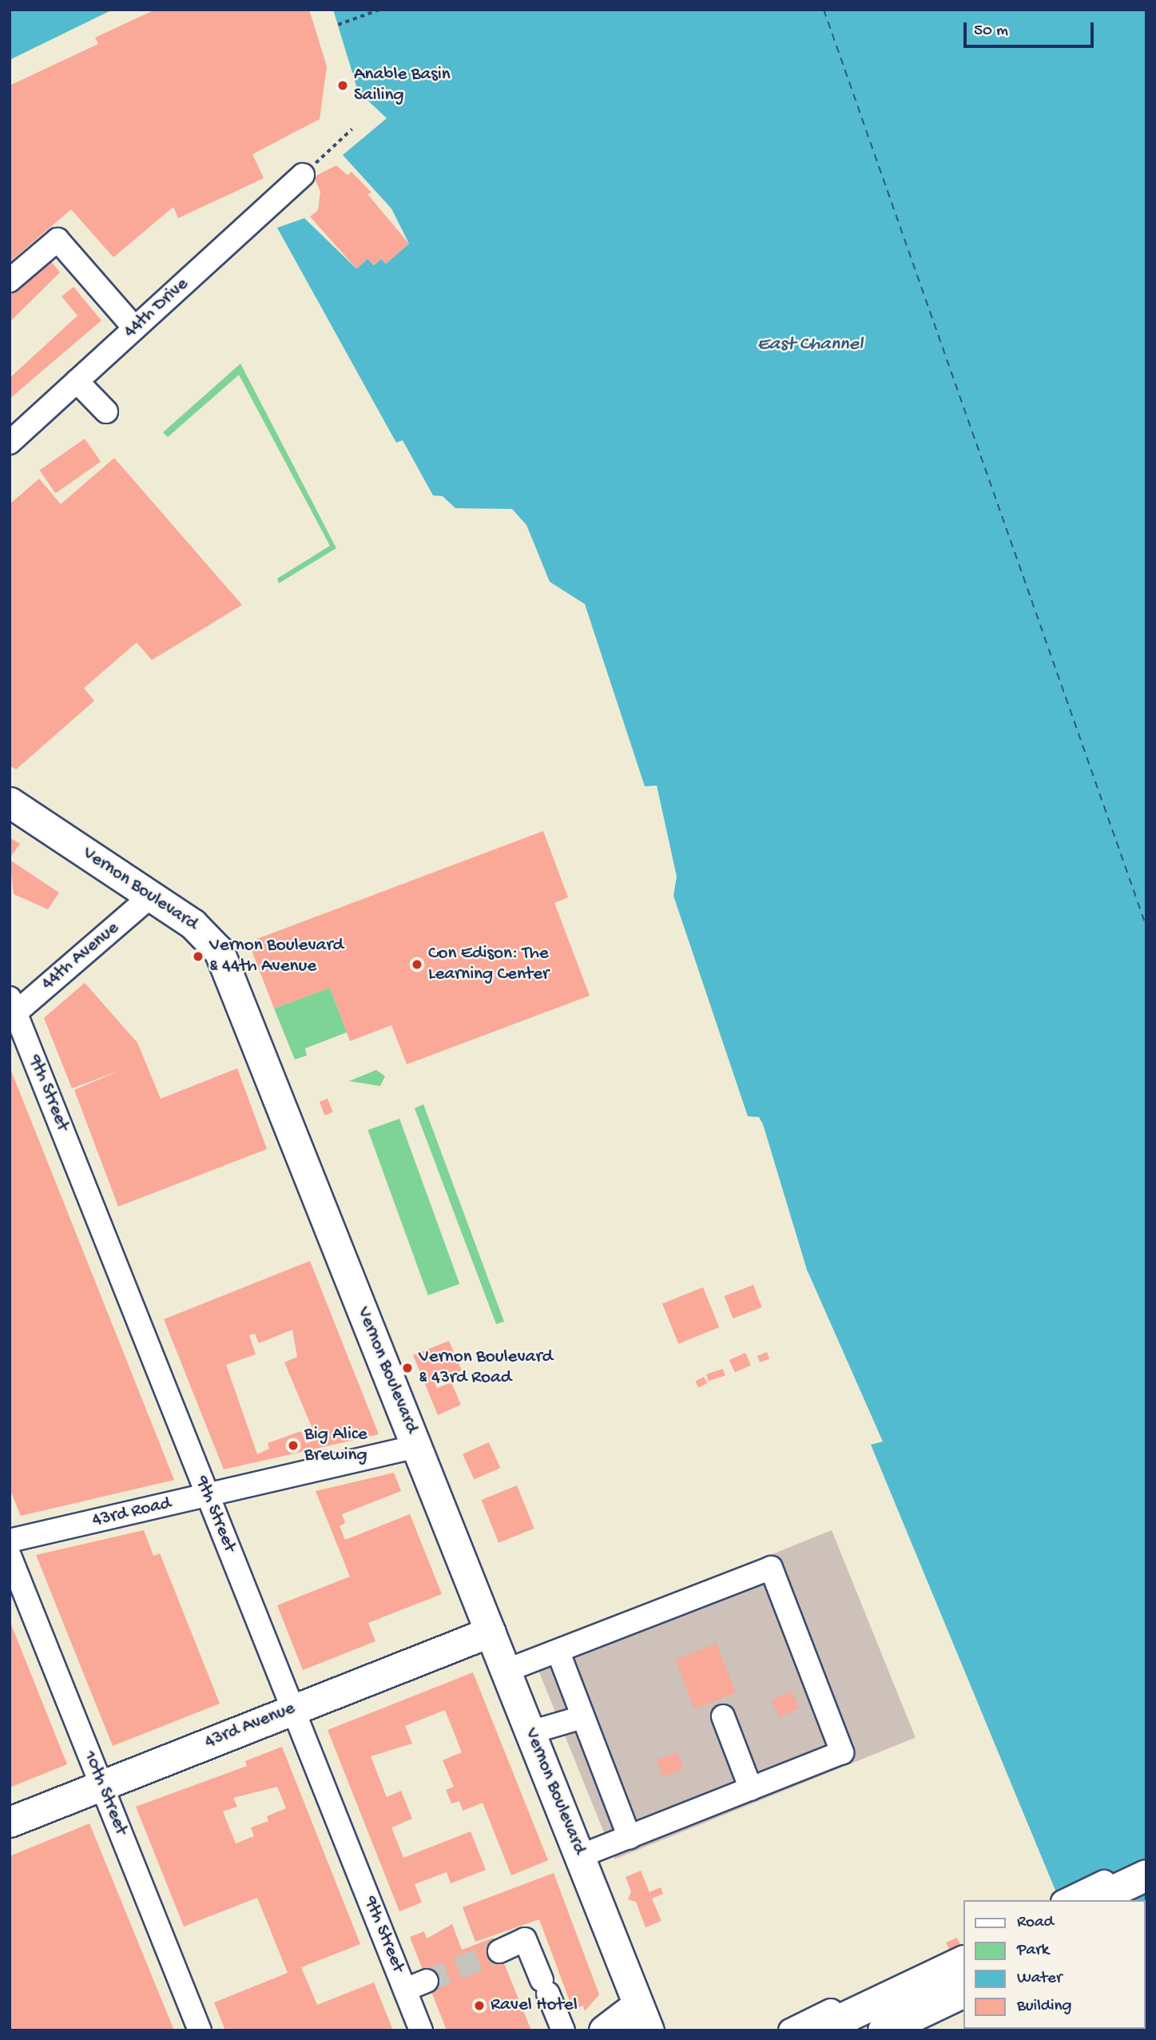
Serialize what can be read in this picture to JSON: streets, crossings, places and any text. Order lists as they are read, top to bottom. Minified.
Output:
{"streets":{"main road":["Vernon Boulevard","43rd Avenue"],"street":["44th Drive","44th Avenue","9th Street","43rd Road","10th Street"]},"crossings":[["Vernon Boulevard","44th Avenue"],["Vernon Boulevard","43rd Road"],["Vernon Boulevard","43rd Avenue"],["44th Avenue","9th Street"],["9th Street","43rd Road"],["9th Street","43rd Avenue"],["43rd Avenue","10th Street"]],"water":["East Channel"],"places":["Anable Basin Sailing","Vernon Boulevard & 44th Avenue","Con Edison: The Learning Center","Vernon Boulevard & 43rd Road","Big Alice Brewing","Ravel Hotel"],"legend":["Road","Park","Water","Building"],"scale_bar":"50 m"}
